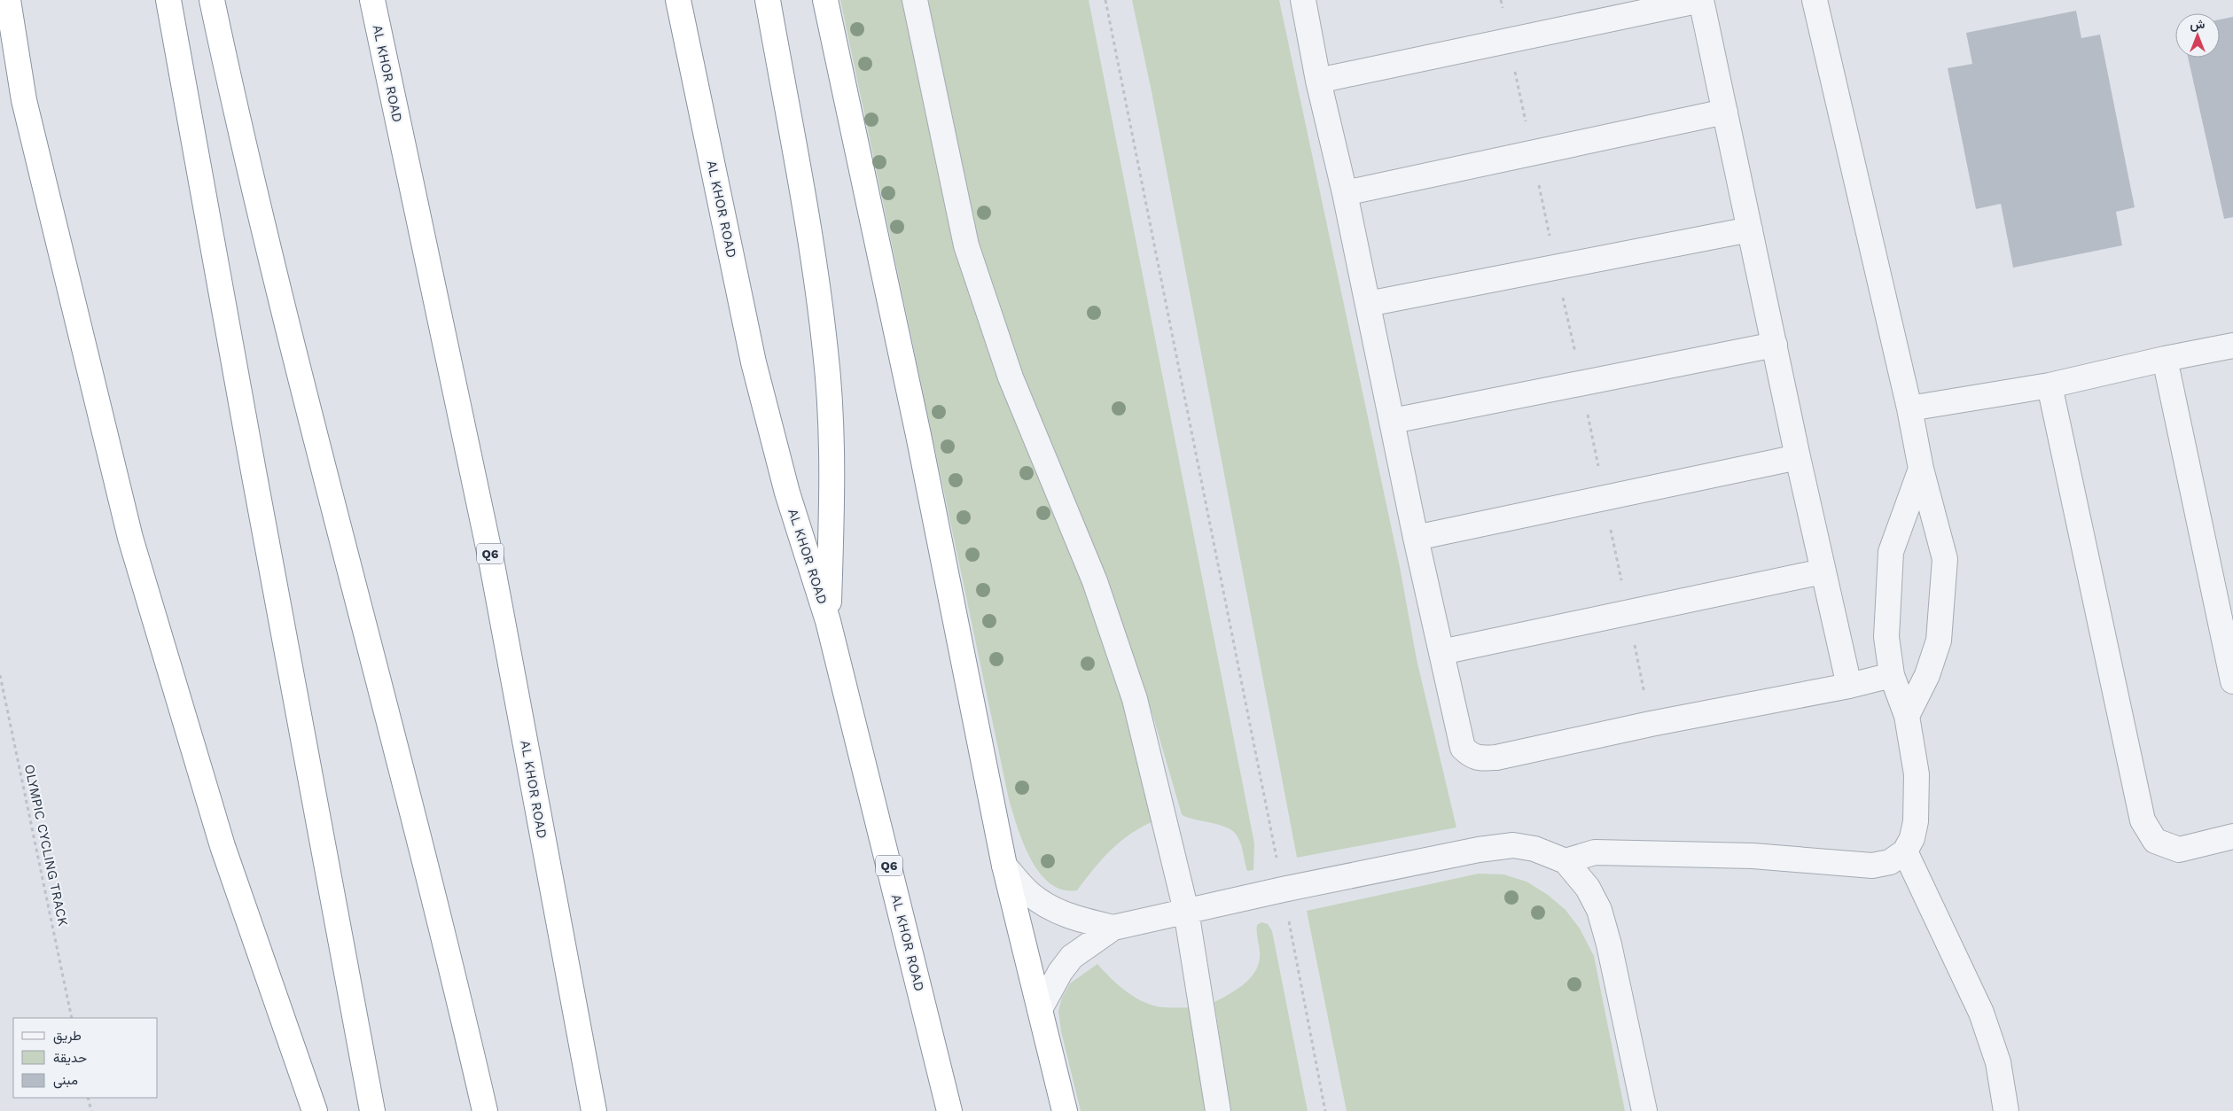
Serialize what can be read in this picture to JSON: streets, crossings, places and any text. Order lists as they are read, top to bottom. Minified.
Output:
{"streets":{"highway":["AL KHOR ROAD","Q6"],"path":["OLYMPIC CYCLING TRACK"]},"legend":["طريق","حديقة","مبنى"],"north":"top"}
